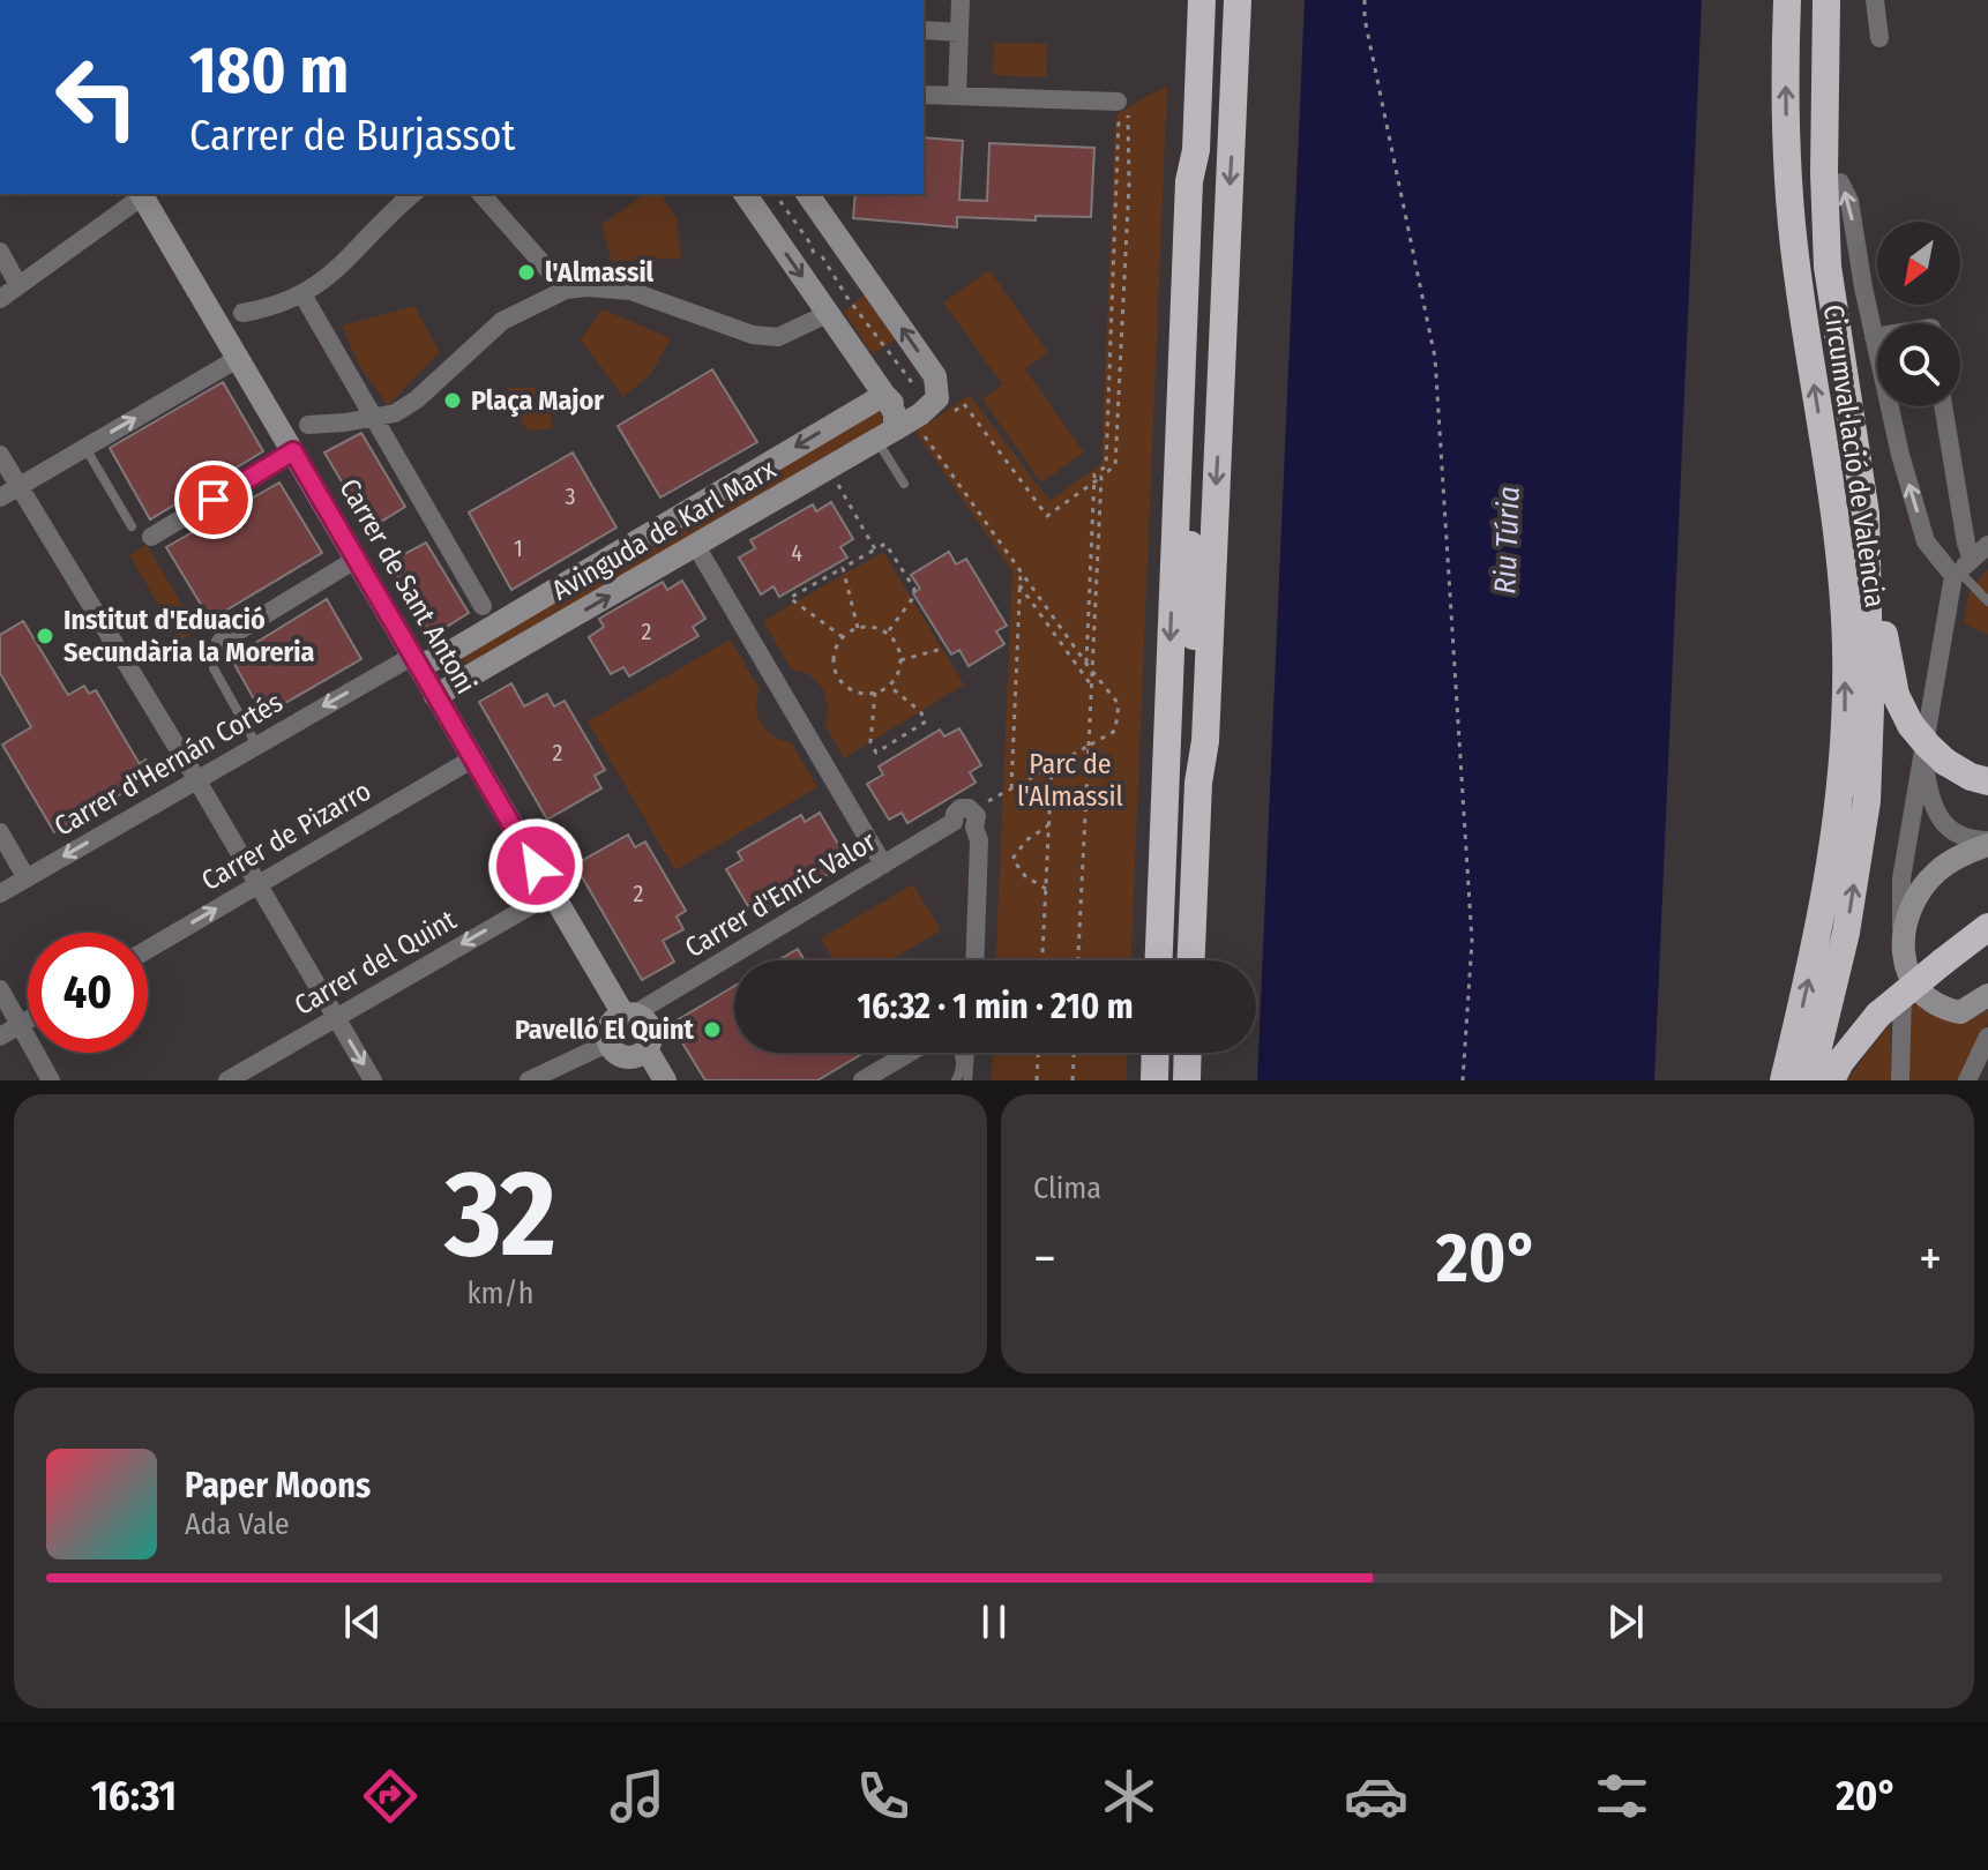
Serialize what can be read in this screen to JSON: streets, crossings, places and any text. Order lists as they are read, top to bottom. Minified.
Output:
{"streets":{"highway":["Circumval·lació de València"],"street":["Avinguda de Karl Marx","Carrer de Sant Antoni","Carrer d'Hernán Cortés","Carrer de Pizarro","Carrer d'Enric Valor","Carrer del Quint"]},"crossings":[["Avinguda de Karl Marx","Carrer de Sant Antoni"],["Avinguda de Karl Marx","Carrer d'Hernán Cortés"],["Carrer de Sant Antoni","Carrer d'Hernán Cortés"],["Carrer de Sant Antoni","Carrer de Pizarro"],["Carrer de Sant Antoni","Carrer d'Enric Valor"],["Carrer de Sant Antoni","Carrer del Quint"]],"water":["Riu Túria"],"parks":["Parc de l'Almassil"],"places":["l'Almassil","Plaça Major","Institut d'Eduació Secundària la Moreria","Pavelló El Quint"],"house_numbers":["3","1","4","2","2","2"],"north":"bottom left","page":{"turn":["180 m","Carrer de Burjassot"],"limit":"40","trip":"16:32 · 1 min · 210 m","tile":[["32","km/h"],"Clima"],"heat":["−","20°","+"],"song":["Paper Moons","Ada Vale"],"tabs":["16:31","20°"]}}
